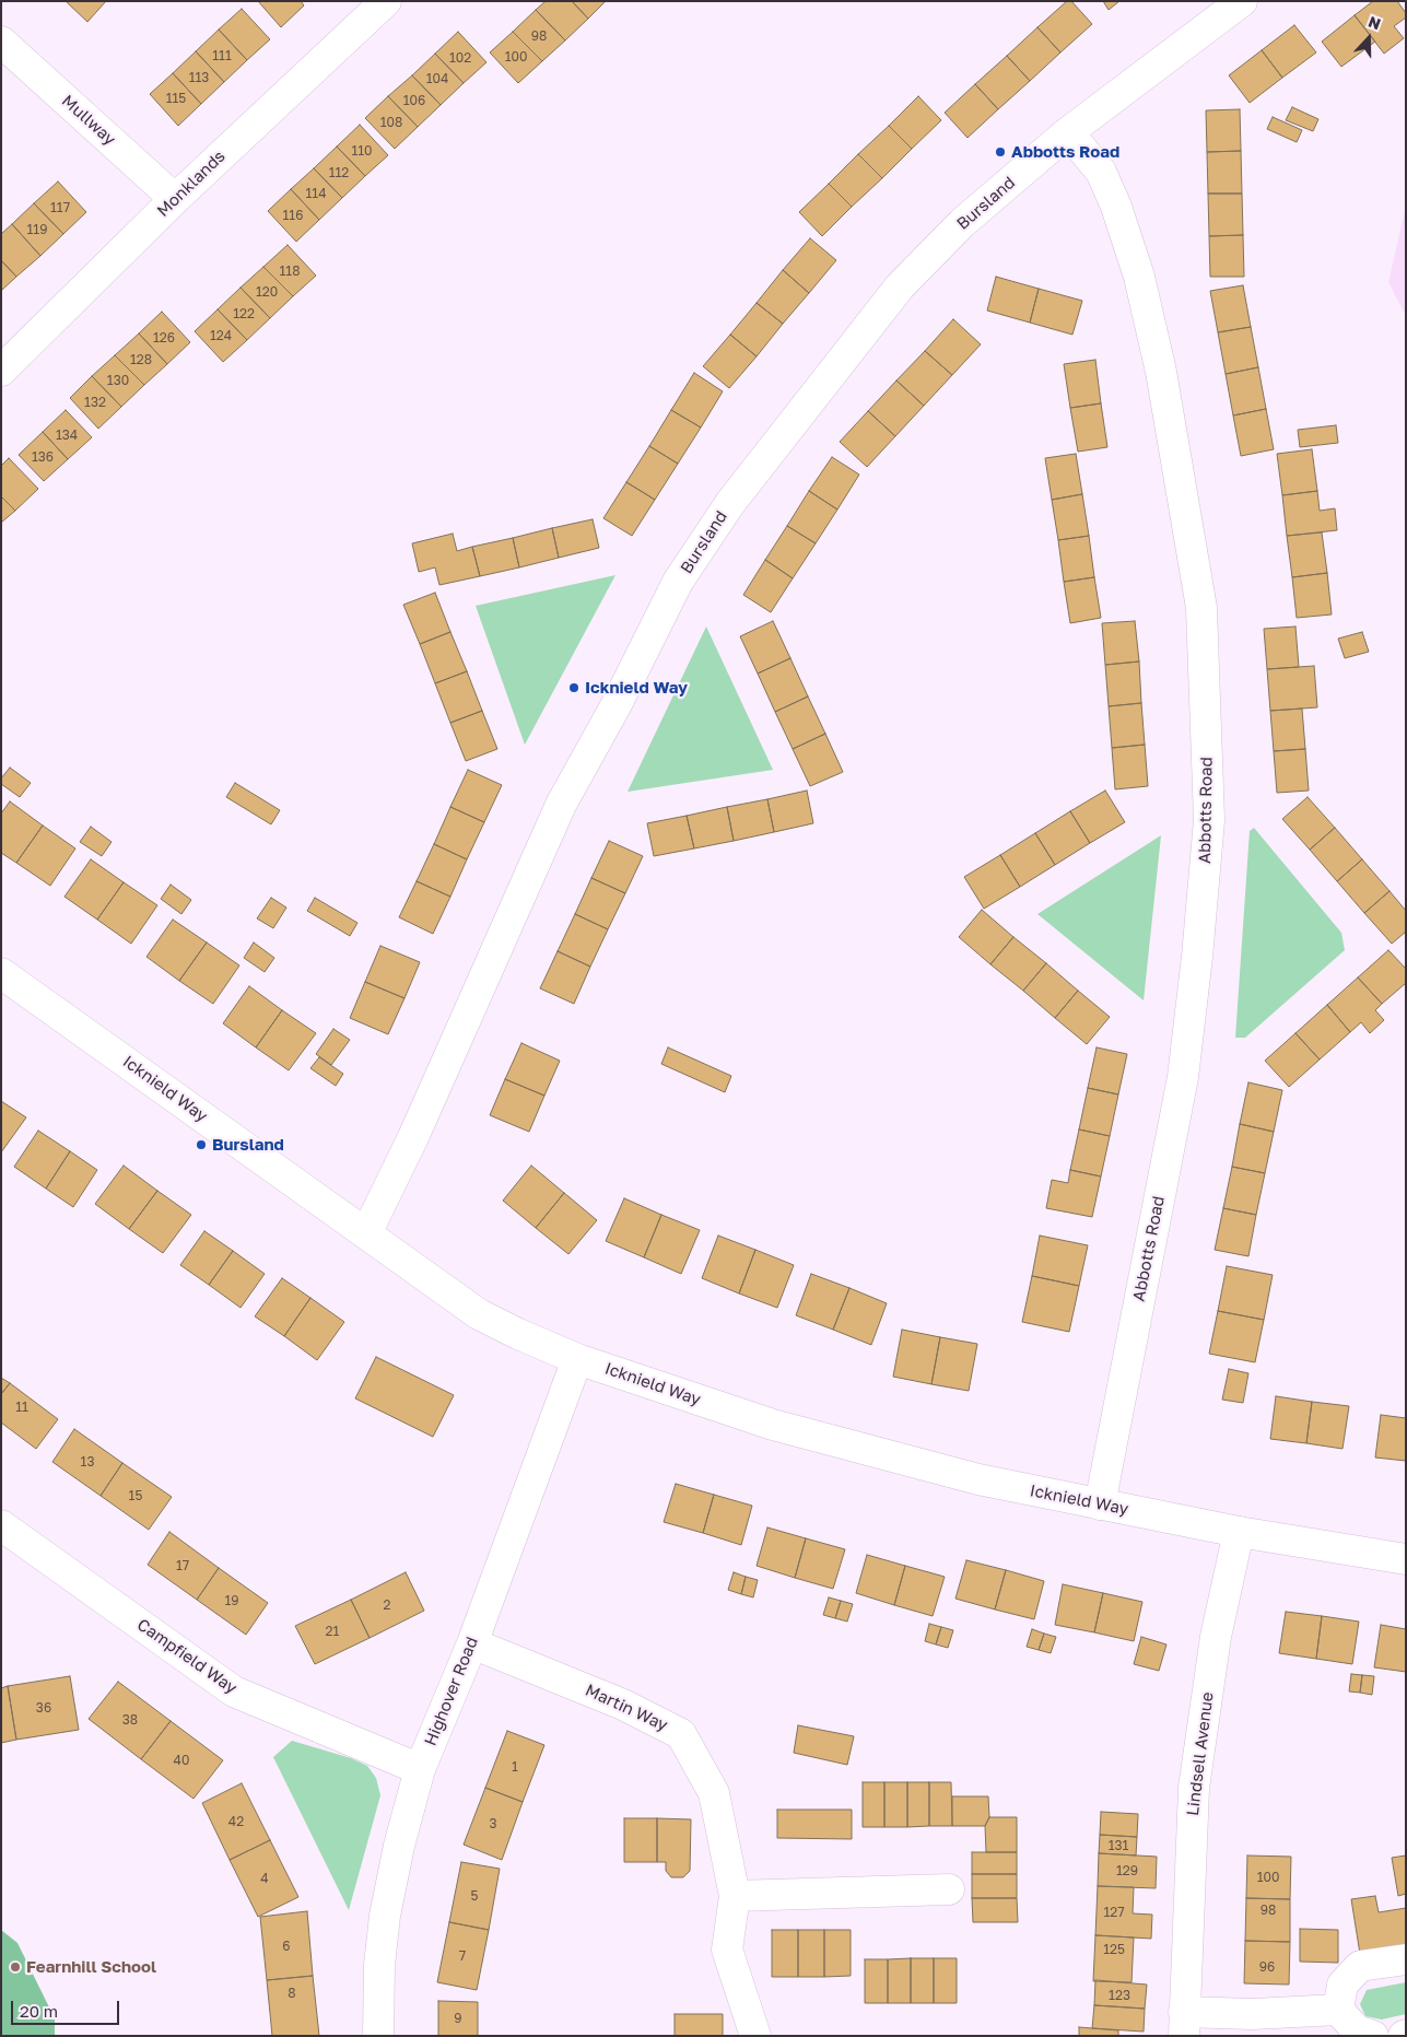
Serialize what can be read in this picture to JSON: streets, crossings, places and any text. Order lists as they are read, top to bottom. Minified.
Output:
{"streets":{"street":["Mullway","Monklands","Bursland","Abbotts Road","Icknield Way","Campfield Way","Highover Road","Martin Way","Lindsell Avenue"]},"crossings":[["Mullway","Monklands"],["Bursland","Abbotts Road"],["Bursland","Icknield Way"],["Abbotts Road","Icknield Way"],["Icknield Way","Highover Road"],["Icknield Way","Lindsell Avenue"],["Campfield Way","Highover Road"],["Highover Road","Martin Way"]],"places":["Abbotts Road","Icknield Way","Bursland","Fearnhill School"],"house_numbers":["98","111","100","102","113","104","115","106","108","110","112","114","117","116","119","118","120","122","124","126","128","130","132","134","136","11","13","15","17","19","2","21","36","38","40","1","42","3","131","129","100","4","5","98","127","6","125","7","96","8","123","9"],"scale_bar":"20 m","north":"top"}
